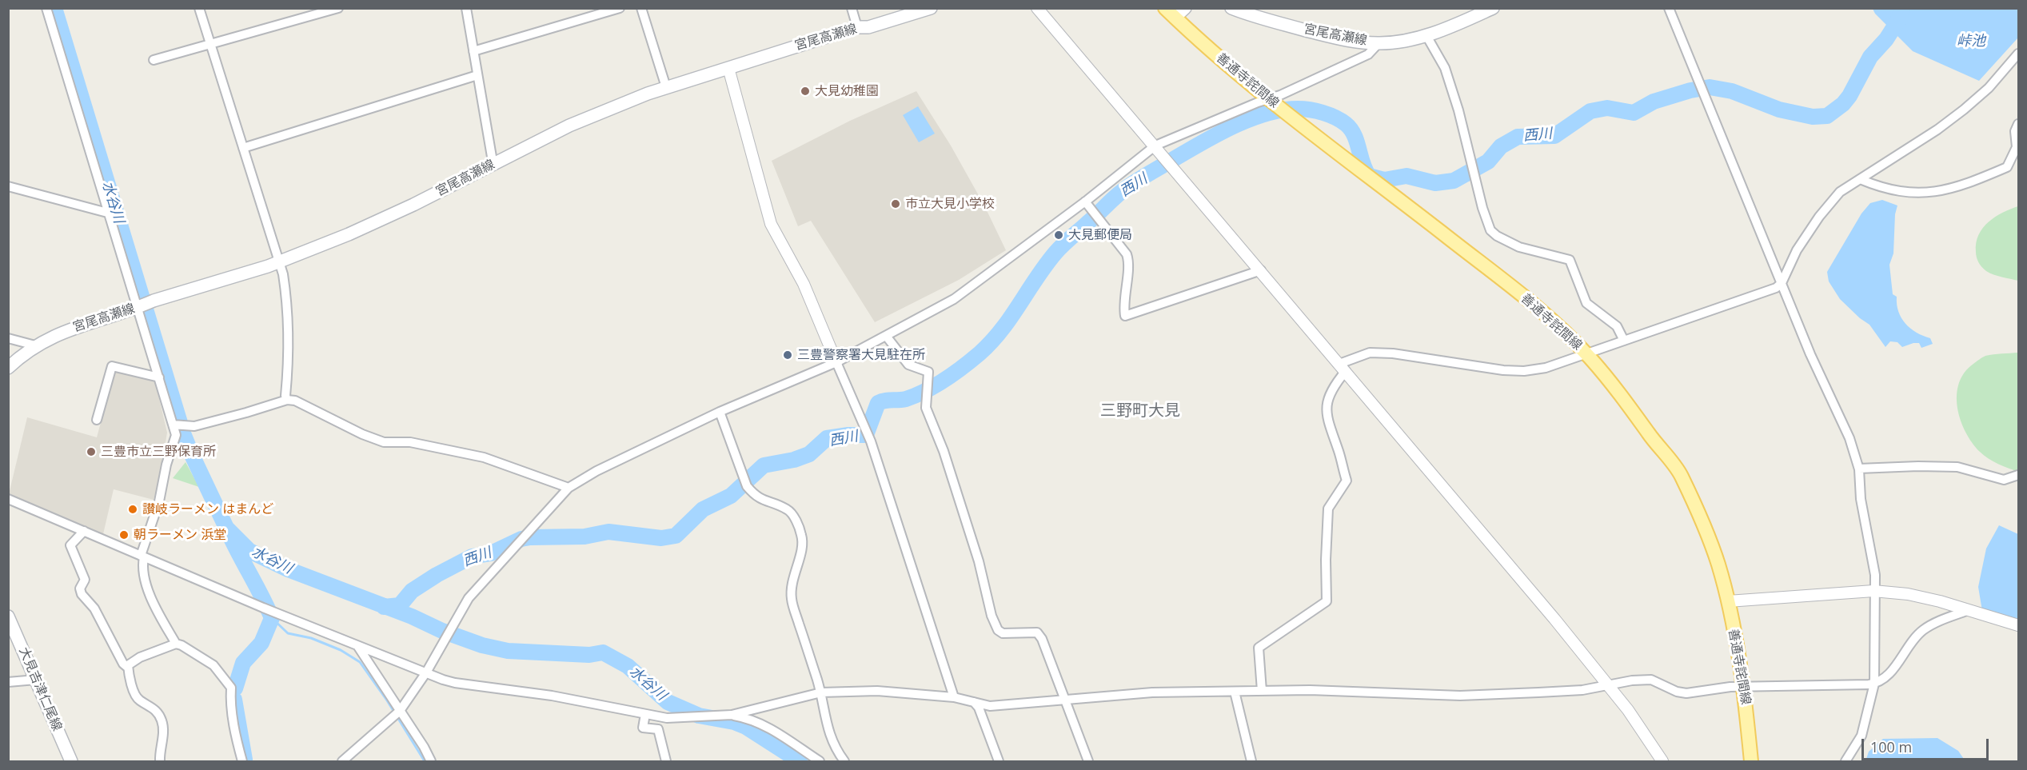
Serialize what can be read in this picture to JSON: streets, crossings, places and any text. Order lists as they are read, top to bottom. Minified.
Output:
{"streets":{"main road":["宮尾高瀬線","善通寺詫間線","大見吉津仁尾線"]},"districts":["三野町大見"],"water":["峠池","西川","水谷川"],"places":["大見幼稚園","市立大見小学校","大見郵便局","三豊警察署大見駐在所","三豊市立三野保育所","讃岐ラーメン はまんど","朝ラーメン 浜堂"],"scale_bar":"100 m"}
